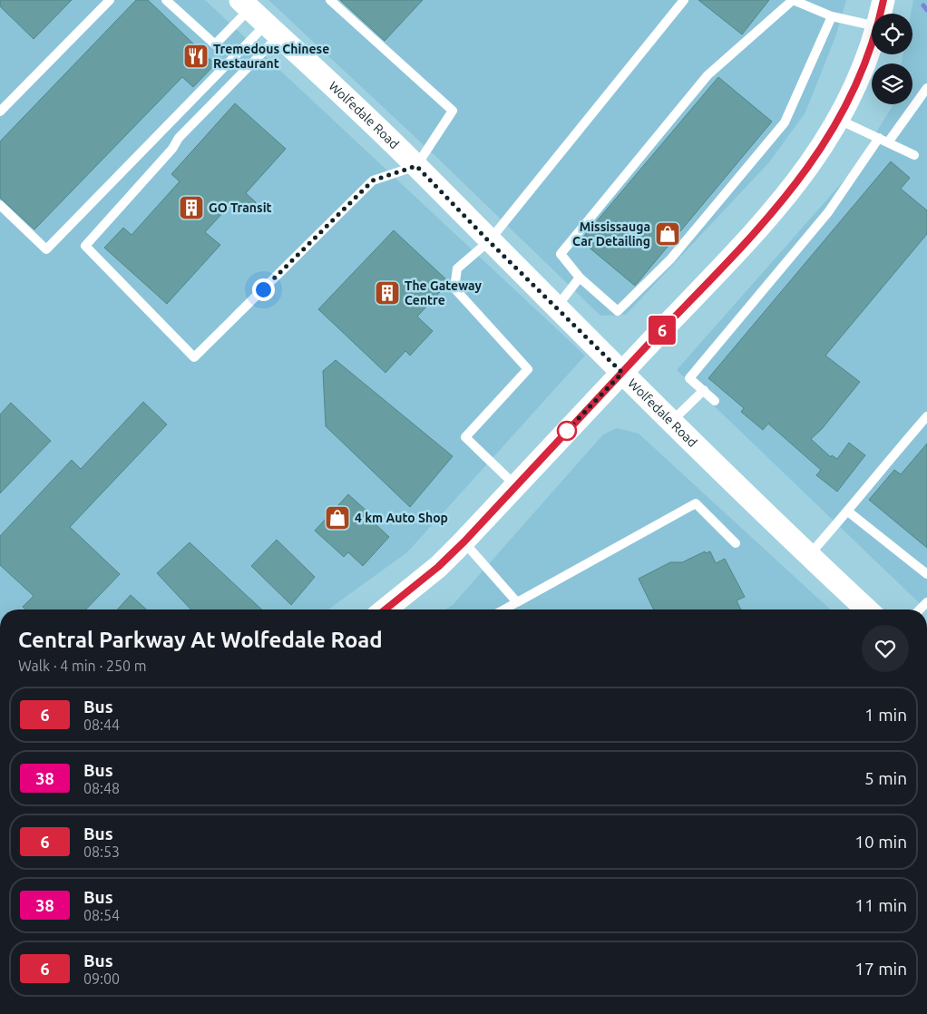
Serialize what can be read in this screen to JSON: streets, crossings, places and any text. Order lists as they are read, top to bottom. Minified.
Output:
{"streets":{"street":["Wolfedale Road"]},"places":{"restaurant":["Tremedous Chinese Restaurant"],"building":["GO Transit","The Gateway Centre"],"shop":["Mississauga Car Detailing","4 km Auto Shop"]},"lines":["bus line 6"],"page":{"on_map":"6","heading":["Central Parkway At Wolfedale Road","Walk · 4 min · 250 m"],"list":[{"mark":"6","name":"Bus","note":"08:44","value":"1 min"},{"mark":"38","name":"Bus","note":"08:48","value":"5 min"},{"mark":"6","name":"Bus","note":"08:53","value":"10 min"},{"mark":"38","name":"Bus","note":"08:54","value":"11 min"},{"mark":"6","name":"Bus","note":"09:00","value":"17 min"}]}}
